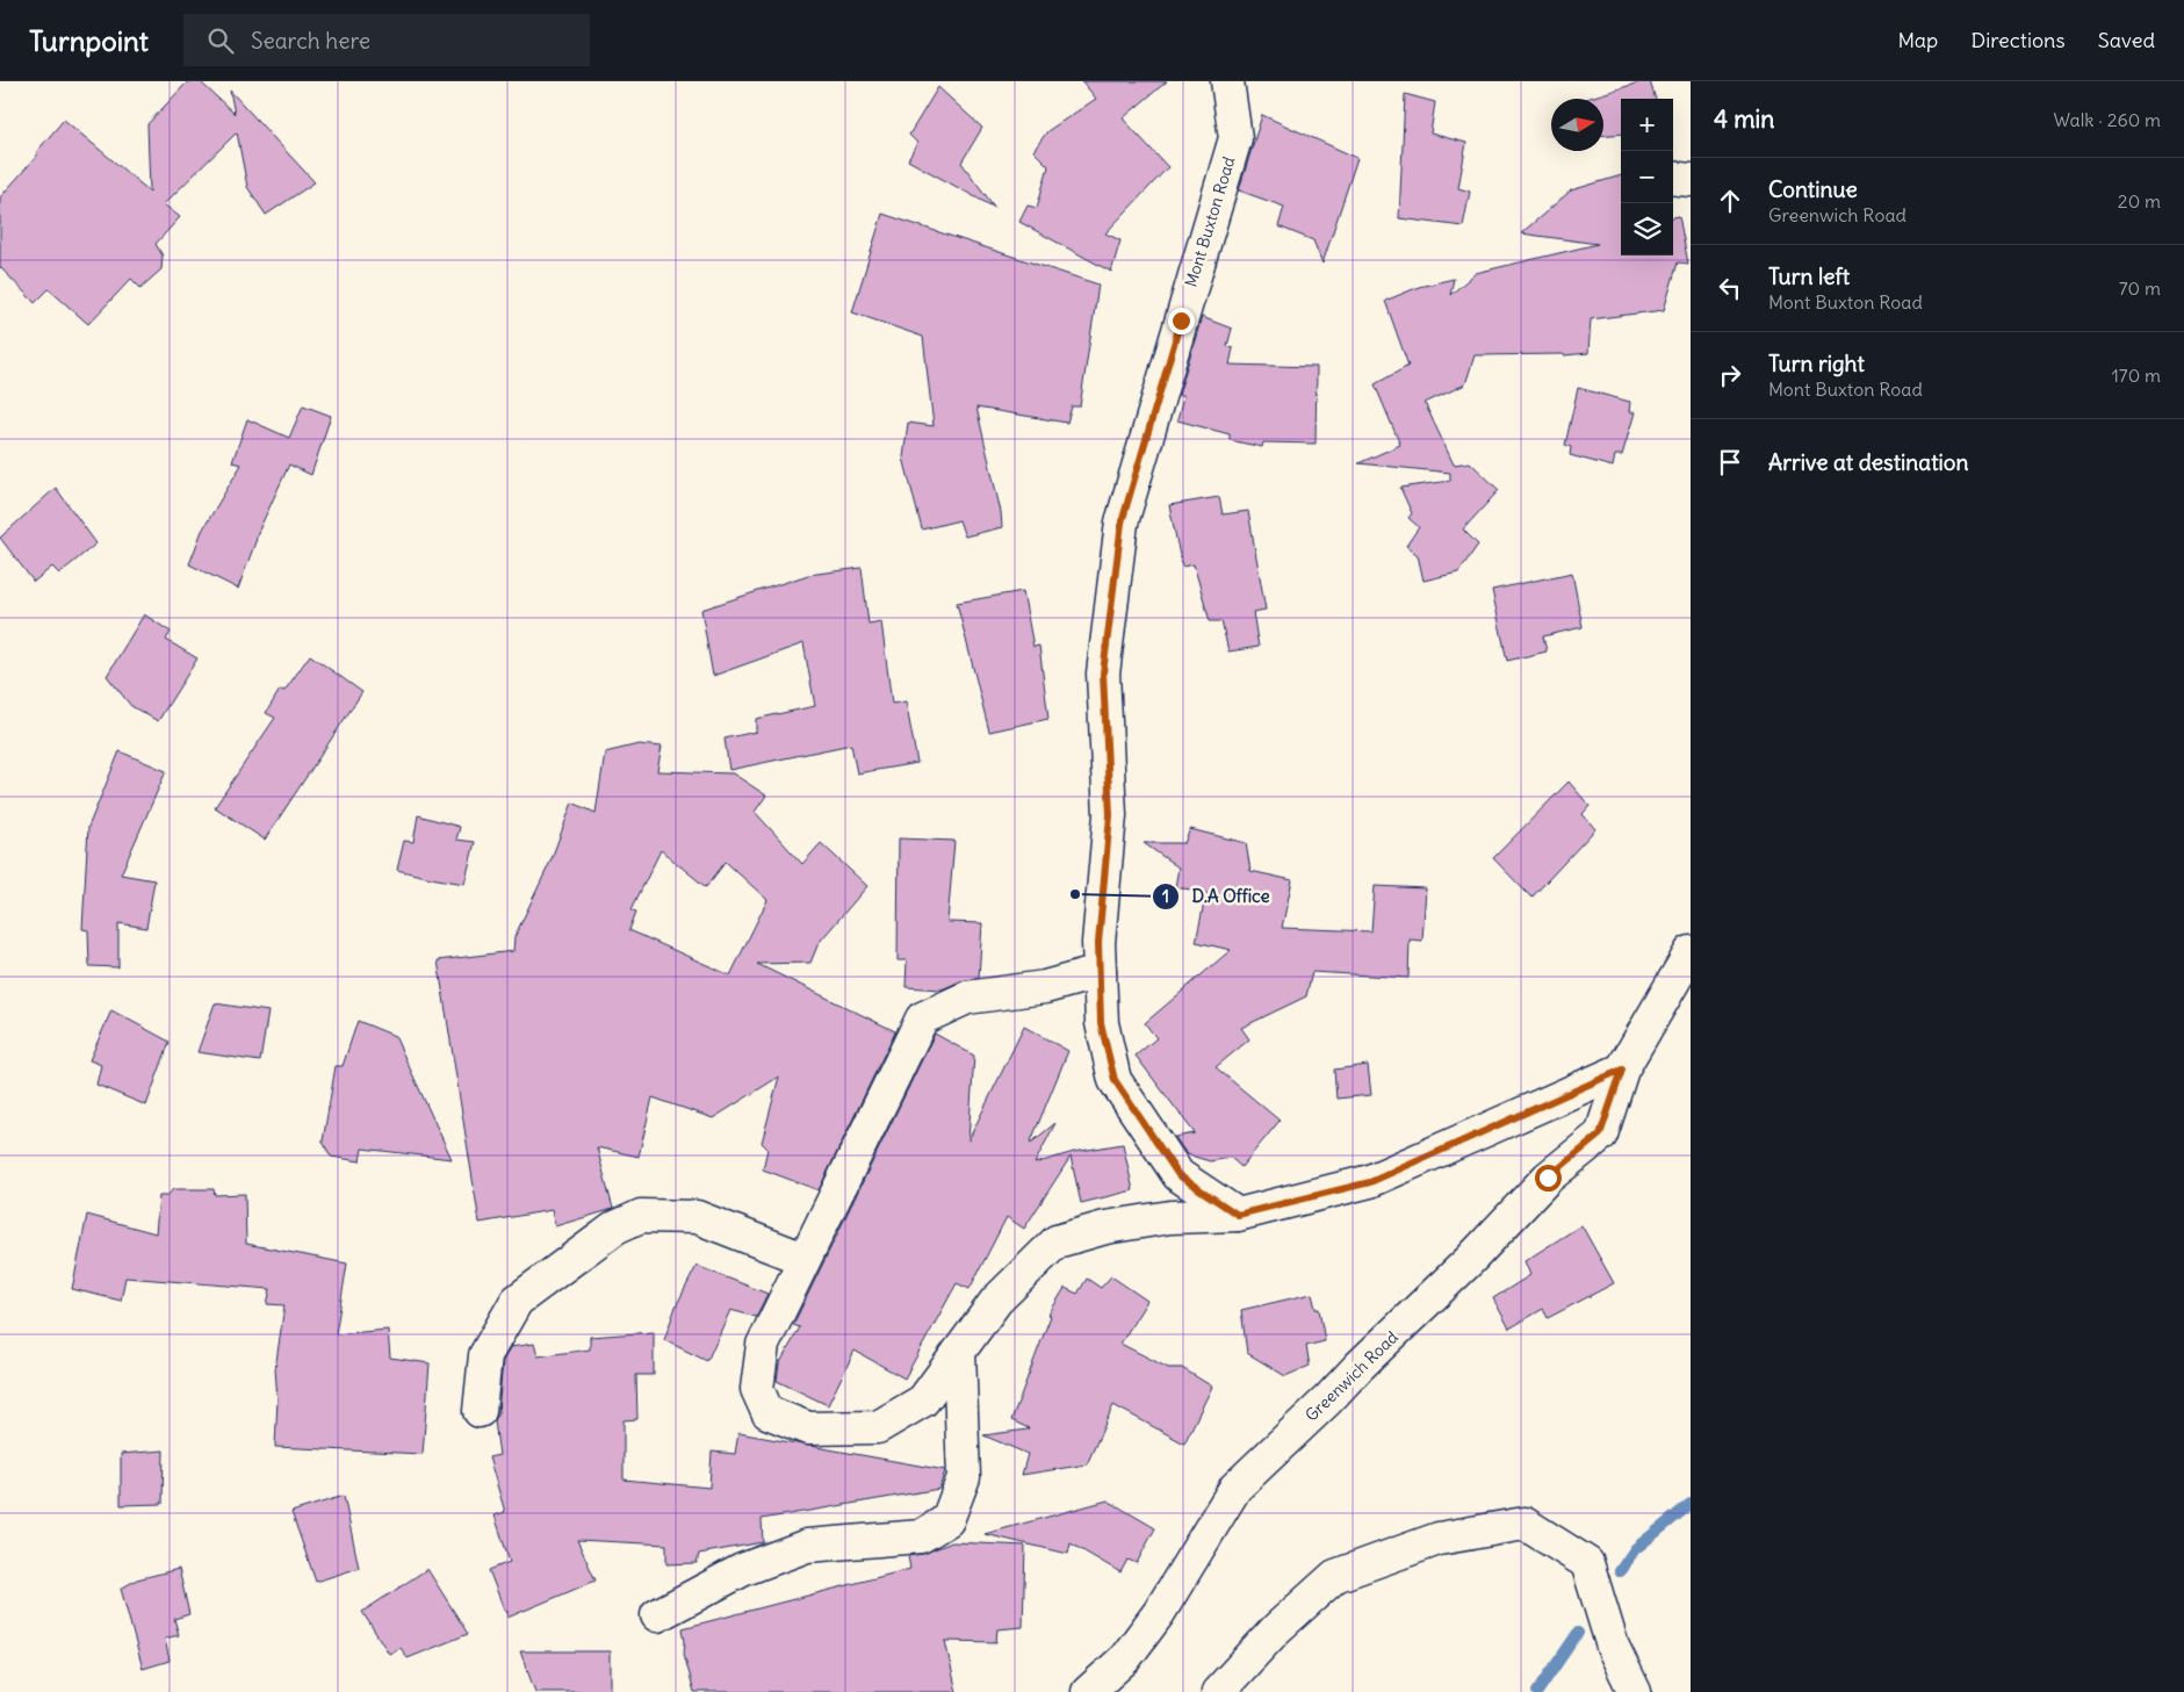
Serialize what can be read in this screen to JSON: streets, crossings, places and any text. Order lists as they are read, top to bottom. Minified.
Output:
{"streets":{"street":["Mont Buxton Road","Greenwich Road"]},"places":["D.A Office"],"north":"right","page":{"header":"Turnpoint","search":"Search here","nav":["Map","Directions","Saved"],"heading":["4 min","Walk · 260 m"],"map_buttons":["+","−"],"list":[["Continue","Greenwich Road","20 m"],["Turn left","Mont Buxton Road","70 m"],["Turn right","Mont Buxton Road","170 m"],"Arrive at destination"]}}
